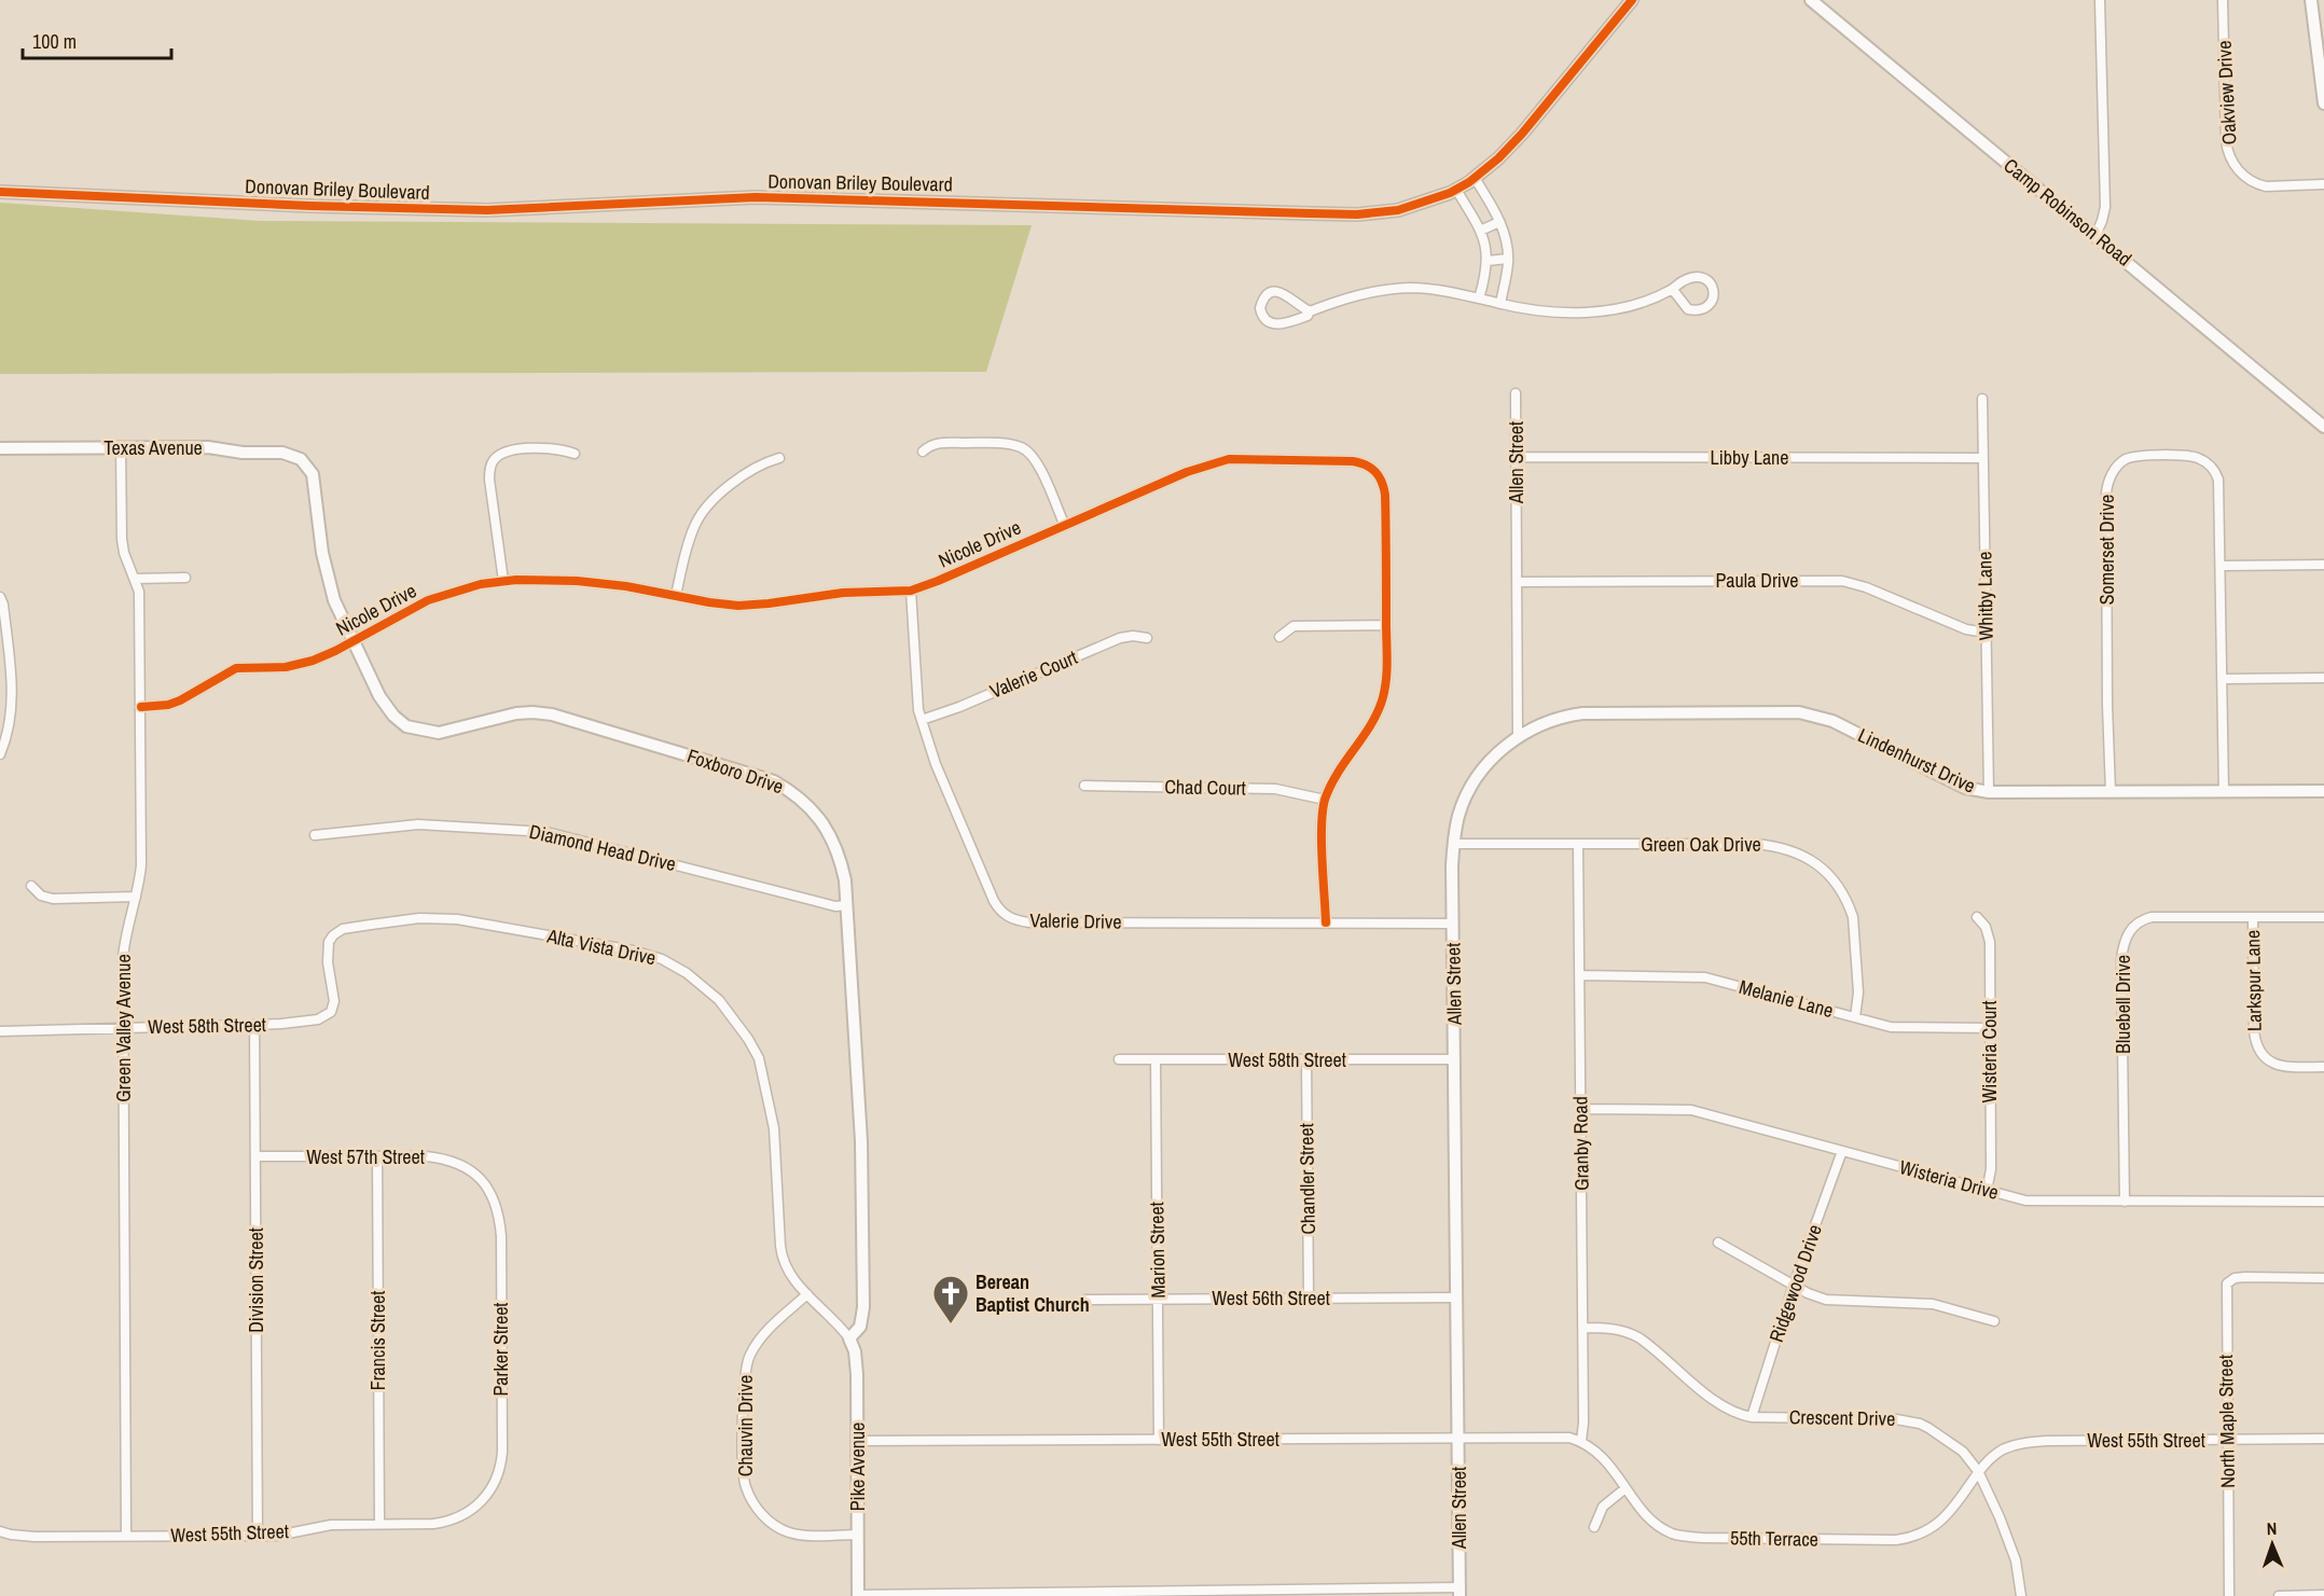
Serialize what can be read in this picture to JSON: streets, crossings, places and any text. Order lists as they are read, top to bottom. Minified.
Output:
{"streets":{"street":["Oakview Drive","Donovan Briley Boulevard","Camp Robinson Road","Texas Avenue","Libby Lane","Allen Street","Nicole Drive","Somerset Drive","Paula Drive","Whitby Lane","Valerie Court","Lindenhurst Drive","Foxboro Drive","Chad Court","Green Oak Drive","Diamond Head Drive","Valerie Drive","Alta Vista Drive","Larkspur Lane","Melanie Lane","Bluebell Drive","West 58th Street","Green Valley Avenue","Wisteria Court","Granby Road","West 57th Street","Chandler Street","Wisteria Drive","Marion Street","Division Street","Ridgewood Drive","West 56th Street","Francis Street","Parker Street","Crescent Drive","North Maple Street","Chauvin Drive","West 55th Street","Pike Avenue","55th Terrace"]},"crossings":[["Texas Avenue","Foxboro Drive"],["Texas Avenue","Green Valley Avenue"],["Libby Lane","Allen Street"],["Libby Lane","Whitby Lane"],["Allen Street","Paula Drive"],["Allen Street","Lindenhurst Drive"],["Allen Street","Green Oak Drive"],["Allen Street","Valerie Drive"],["Allen Street","West 58th Street"],["Allen Street","West 56th Street"],["Allen Street","West 55th Street"],["Nicole Drive","Foxboro Drive"],["Nicole Drive","Chad Court"],["Nicole Drive","Valerie Drive"],["Nicole Drive","Green Valley Avenue"],["Somerset Drive","Lindenhurst Drive"],["Paula Drive","Whitby Lane"],["Whitby Lane","Lindenhurst Drive"],["Valerie Court","Valerie Drive"],["Foxboro Drive","Diamond Head Drive"],["Foxboro Drive","Alta Vista Drive"],["Foxboro Drive","Pike Avenue"],["Green Oak Drive","Melanie Lane"],["Green Oak Drive","Granby Road"],["Alta Vista Drive","West 58th Street"],["Alta Vista Drive","Chauvin Drive"],["Alta Vista Drive","Pike Avenue"],["Larkspur Lane","Bluebell Drive"],["Melanie Lane","Wisteria Court"],["Melanie Lane","Granby Road"],["Bluebell Drive","Wisteria Drive"],["West 58th Street","Green Valley Avenue"],["West 58th Street","Chandler Street"],["West 58th Street","Marion Street"],["West 58th Street","Division Street"],["Green Valley Avenue","West 55th Street"],["Wisteria Court","Wisteria Drive"],["Granby Road","Wisteria Drive"],["Granby Road","Crescent Drive"],["Granby Road","West 55th Street"],["Granby Road","55th Terrace"],["West 57th Street","Division Street"],["West 57th Street","Francis Street"],["West 57th Street","Parker Street"],["Chandler Street","West 56th Street"],["Wisteria Drive","Ridgewood Drive"],["Marion Street","West 56th Street"],["Marion Street","West 55th Street"],["Division Street","West 55th Street"],["Ridgewood Drive","Crescent Drive"],["Francis Street","West 55th Street"],["Parker Street","West 55th Street"],["Crescent Drive","West 55th Street"],["Crescent Drive","55th Terrace"],["North Maple Street","West 55th Street"],["Chauvin Drive","Pike Avenue"],["West 55th Street","Pike Avenue"],["West 55th Street","55th Terrace"]],"places":{"church":["Berean Baptist Church"]},"scale_bar":"100 m","north":"top"}
